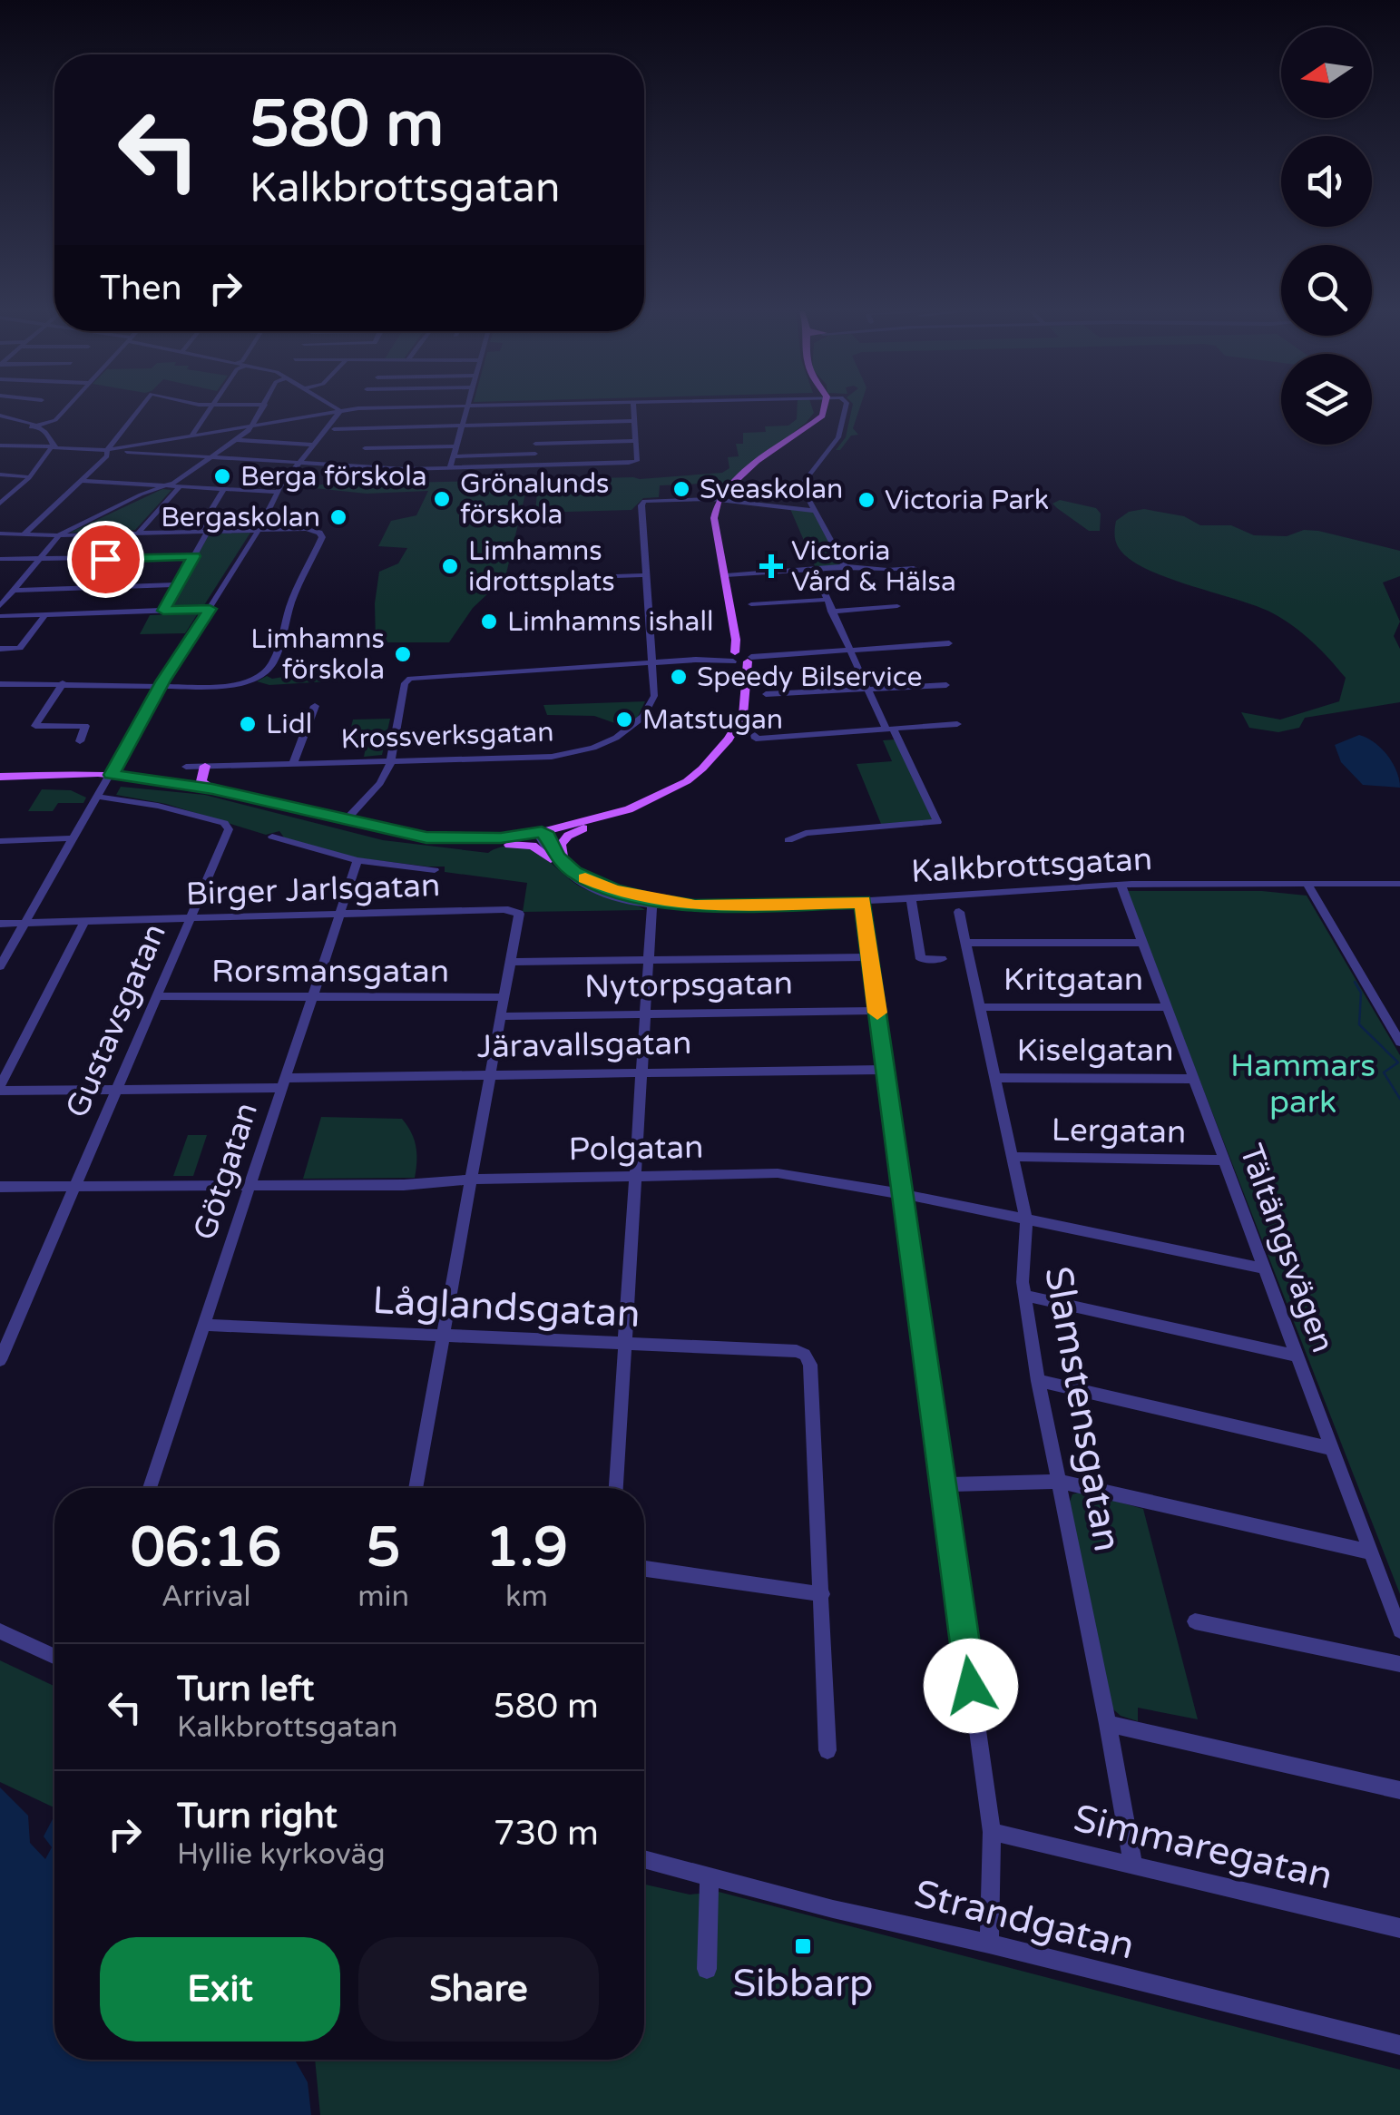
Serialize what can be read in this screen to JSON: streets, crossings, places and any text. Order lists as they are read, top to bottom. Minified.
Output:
{"streets":{"street":["Krossverksgatan","Kalkbrottsgatan","Birger Jarlsgatan","Rorsmansgatan","Kritgatan","Nytorpsgatan","Gustavsgatan","Järavallsgatan","Kiselgatan","Lergatan","Polgatan","Götgatan","Tältängsvägen","Låglandsgatan","Slamstensgatan","Simmaregatan","Strandgatan"]},"crossings":[["Kalkbrottsgatan","Tältängsvägen"],["Birger Jarlsgatan","Gustavsgatan"],["Birger Jarlsgatan","Götgatan"],["Rorsmansgatan","Gustavsgatan"],["Rorsmansgatan","Götgatan"],["Kritgatan","Tältängsvägen"],["Kritgatan","Slamstensgatan"],["Gustavsgatan","Järavallsgatan"],["Gustavsgatan","Polgatan"],["Järavallsgatan","Götgatan"],["Kiselgatan","Tältängsvägen"],["Kiselgatan","Slamstensgatan"],["Lergatan","Tältängsvägen"],["Lergatan","Slamstensgatan"],["Polgatan","Götgatan"],["Polgatan","Tältängsvägen"],["Polgatan","Slamstensgatan"],["Götgatan","Låglandsgatan"],["Slamstensgatan","Simmaregatan"]],"parks":["Hammars park"],"places":{"other":["Berga förskola","Sveaskolan","Grönalunds förskola","Victoria Park","Bergaskolan","Limhamns idrottsplats","Limhamns ishall","Limhamns förskola","Speedy Bilservice","Matstugan","Lidl"],"health":["Victoria Vård & Hälsa"],"transit":["Sibbarp"]},"north":"left","page":{"turn":["580 m","Kalkbrottsgatan"],"then":"Then","eta":["06:16","Arrival","5","min","1.9","km"],"list":[{"name":"Turn left","note":"Kalkbrottsgatan","value":"580 m"},{"name":"Turn right","note":"Hyllie kyrkoväg","value":"730 m"}],"buttons":["Exit","Share"]}}
